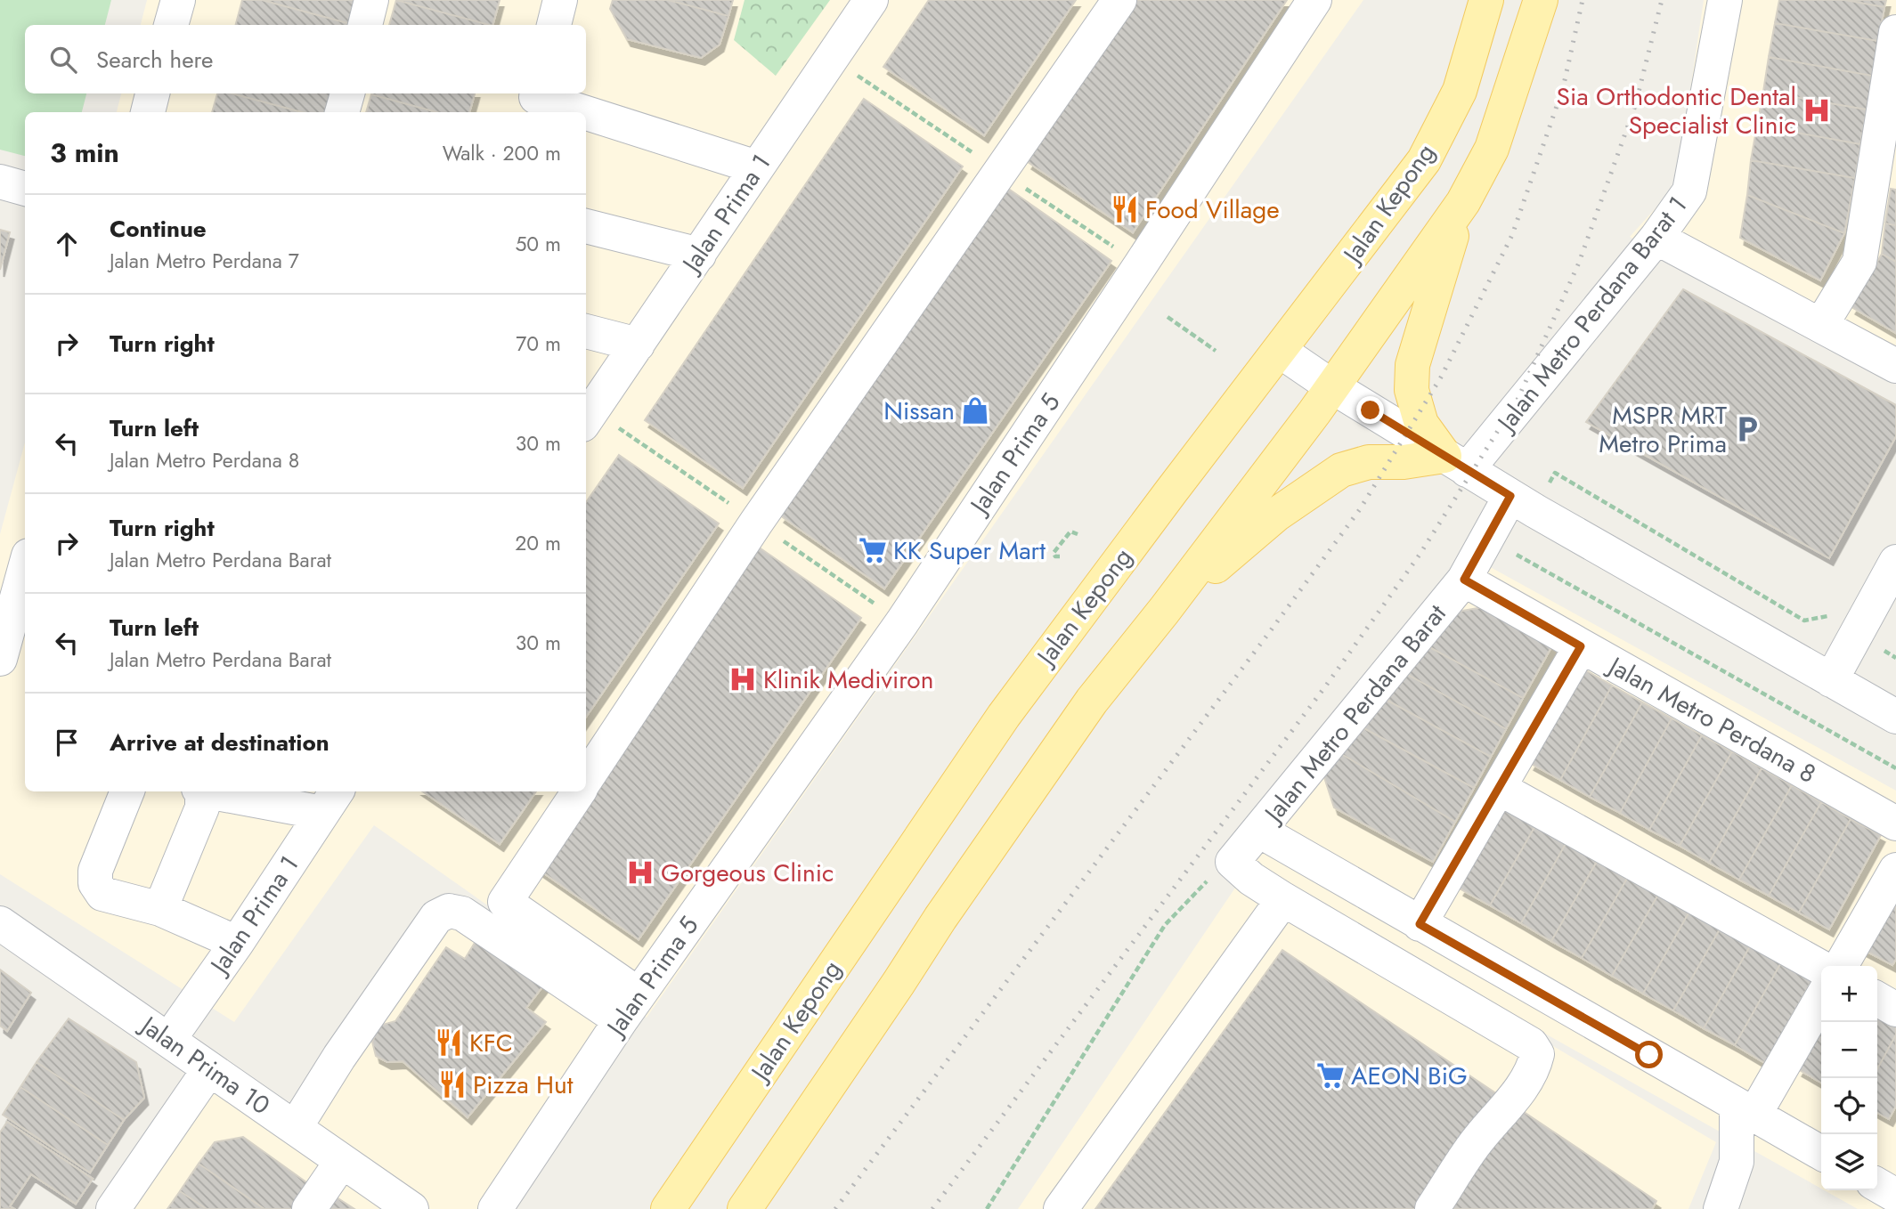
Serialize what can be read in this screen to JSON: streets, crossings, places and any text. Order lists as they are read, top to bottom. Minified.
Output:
{"streets":{"main road":["Jalan Kepong"],"street":["Jalan Prima 1","Jalan Metro Perdana Barat 1","Jalan Prima 5","Jalan Metro Perdana Barat","Jalan Metro Perdana 8","Jalan Prima 10"]},"crossings":[["Jalan Prima 1","Jalan Prima 10"],["Jalan Metro Perdana Barat","Jalan Metro Perdana 8"]],"places":{"hospital":["Sia Orthodontic Dental Specialist Clinic","Klinik Mediviron","Gorgeous Clinic"],"restaurant":["Food Village","KFC","Pizza Hut"],"shop":["Nissan"],"parking":["MSPR MRT Metro Prima"],"supermarket":["KK Super Mart","AEON BiG"]},"page":{"search":"Search here","heading":["3 min","Walk · 200 m"],"list":[["Continue","Jalan Metro Perdana 7","50 m"],["Turn right","70 m"],["Turn left","Jalan Metro Perdana 8","30 m"],["Turn right","Jalan Metro Perdana Barat","20 m"],["Turn left","Jalan Metro Perdana Barat","30 m"],"Arrive at destination"],"map_buttons":["+","−"]}}
